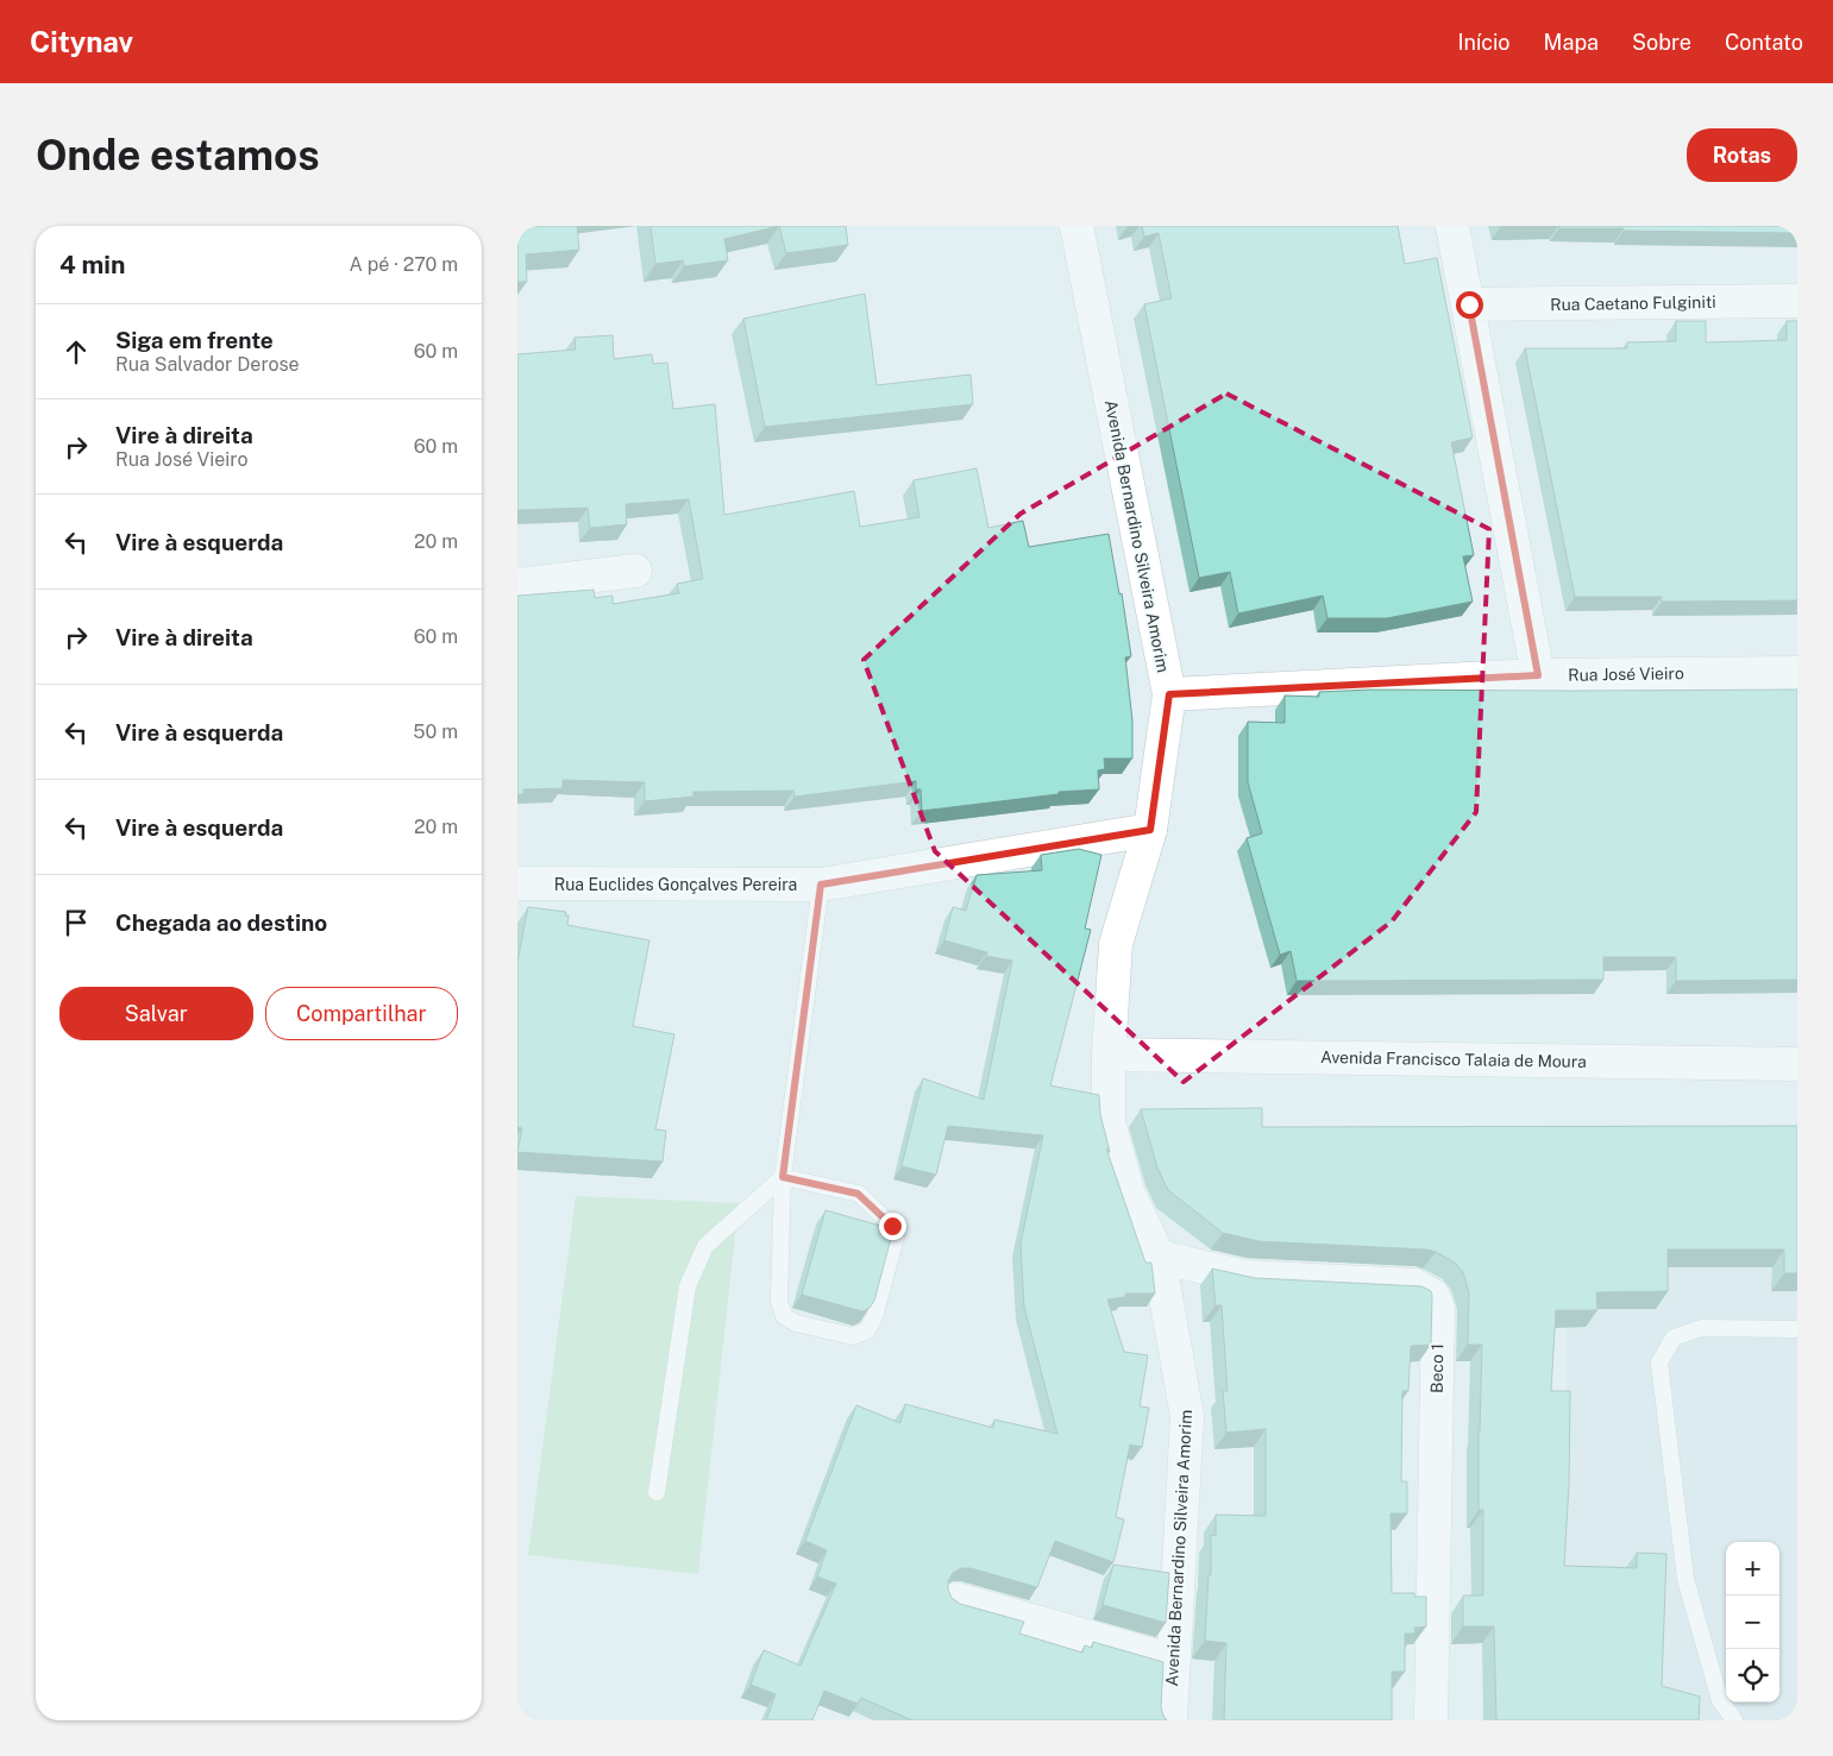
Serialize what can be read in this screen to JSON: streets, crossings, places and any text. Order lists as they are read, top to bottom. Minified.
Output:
{"streets":{"street":["Rua Caetano Fulginiti","Avenida Bernardino Silveira Amorim","Rua José Vieiro","Rua Euclides Gonçalves Pereira","Avenida Francisco Talaia de Moura","Beco 1"]},"crossings":[["Avenida Bernardino Silveira Amorim","Rua José Vieiro"],["Avenida Bernardino Silveira Amorim","Rua Euclides Gonçalves Pereira"],["Avenida Bernardino Silveira Amorim","Avenida Francisco Talaia de Moura"],["Avenida Bernardino Silveira Amorim","Beco 1"]],"page":{"header":"Citynav","nav":["Início","Mapa","Sobre","Contato"],"buttons":["Rotas",["Salvar","Compartilhar"]],"title":"Onde estamos","heading":["4 min","A pé · 270 m"],"list":[["Siga em frente","Rua Salvador Derose","60 m"],["Vire à direita","Rua José Vieiro","60 m"],["Vire à esquerda","20 m"],["Vire à direita","60 m"],["Vire à esquerda","50 m"],["Vire à esquerda","20 m"],"Chegada ao destino"],"map_buttons":["+","−"]}}
